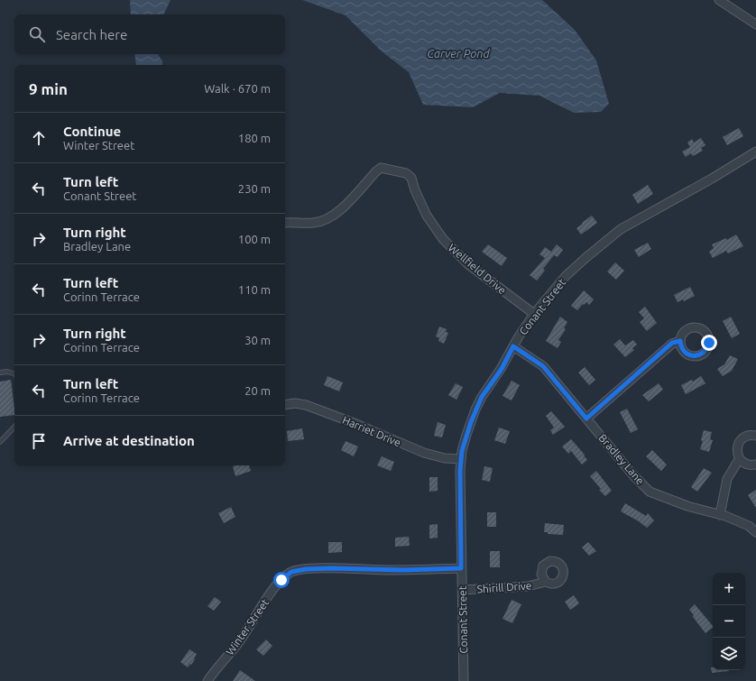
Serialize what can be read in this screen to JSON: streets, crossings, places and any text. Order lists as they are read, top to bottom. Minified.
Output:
{"streets":{"street":["Wellfield Drive","Conant Street","Harriet Drive","Bradley Lane","Shirill Drive","Winter Street"]},"crossings":[["Wellfield Drive","Conant Street"],["Conant Street","Harriet Drive"],["Conant Street","Bradley Lane"],["Conant Street","Shirill Drive"],["Conant Street","Winter Street"]],"water":["Carver Pond"],"page":{"search":"Search here","heading":["9 min","Walk · 670 m"],"list":[["Continue","Winter Street","180 m"],["Turn left","Conant Street","230 m"],["Turn right","Bradley Lane","100 m"],["Turn left","Corinn Terrace","110 m"],["Turn right","Corinn Terrace","30 m"],["Turn left","Corinn Terrace","20 m"],"Arrive at destination"],"map_buttons":["+","−"]}}
